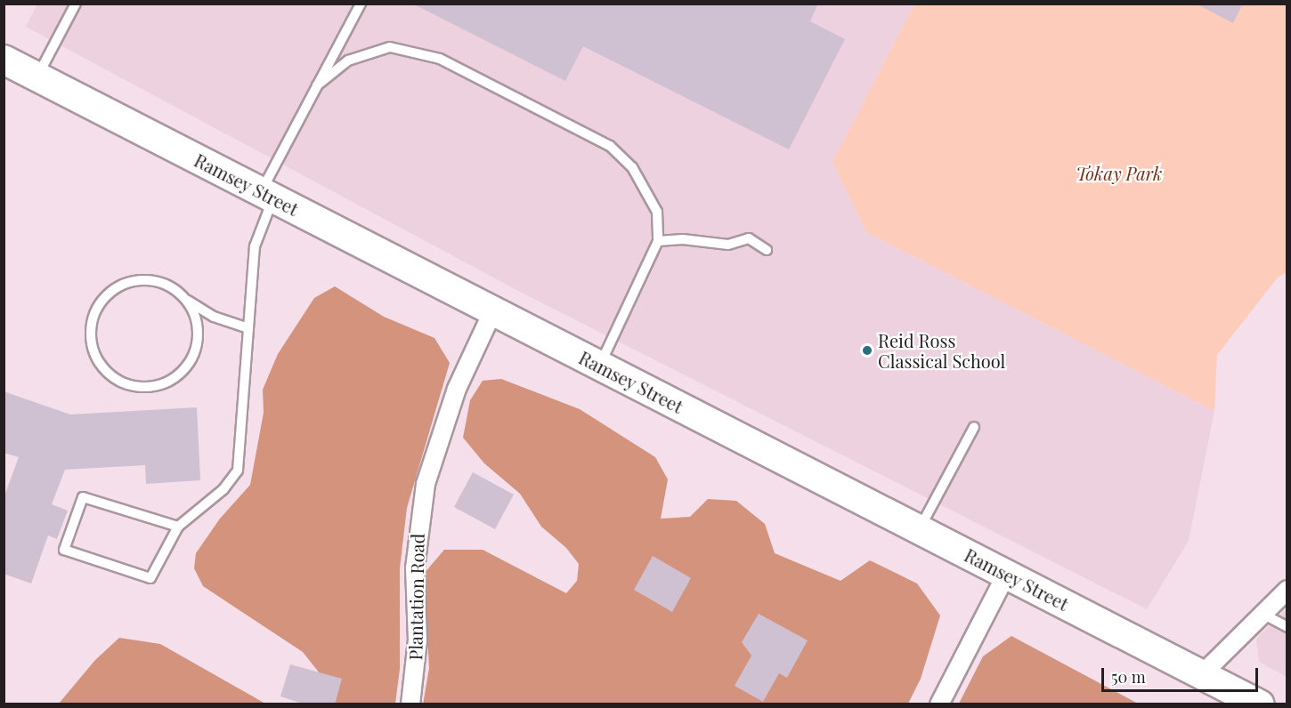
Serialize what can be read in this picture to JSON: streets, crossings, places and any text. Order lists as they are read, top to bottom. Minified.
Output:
{"streets":{"main road":["Ramsey Street"],"street":["Plantation Road"]},"crossings":[["Ramsey Street","Plantation Road"]],"parks":["Tokay Park"],"places":["Reid Ross Classical School"],"scale_bar":"50 m"}
